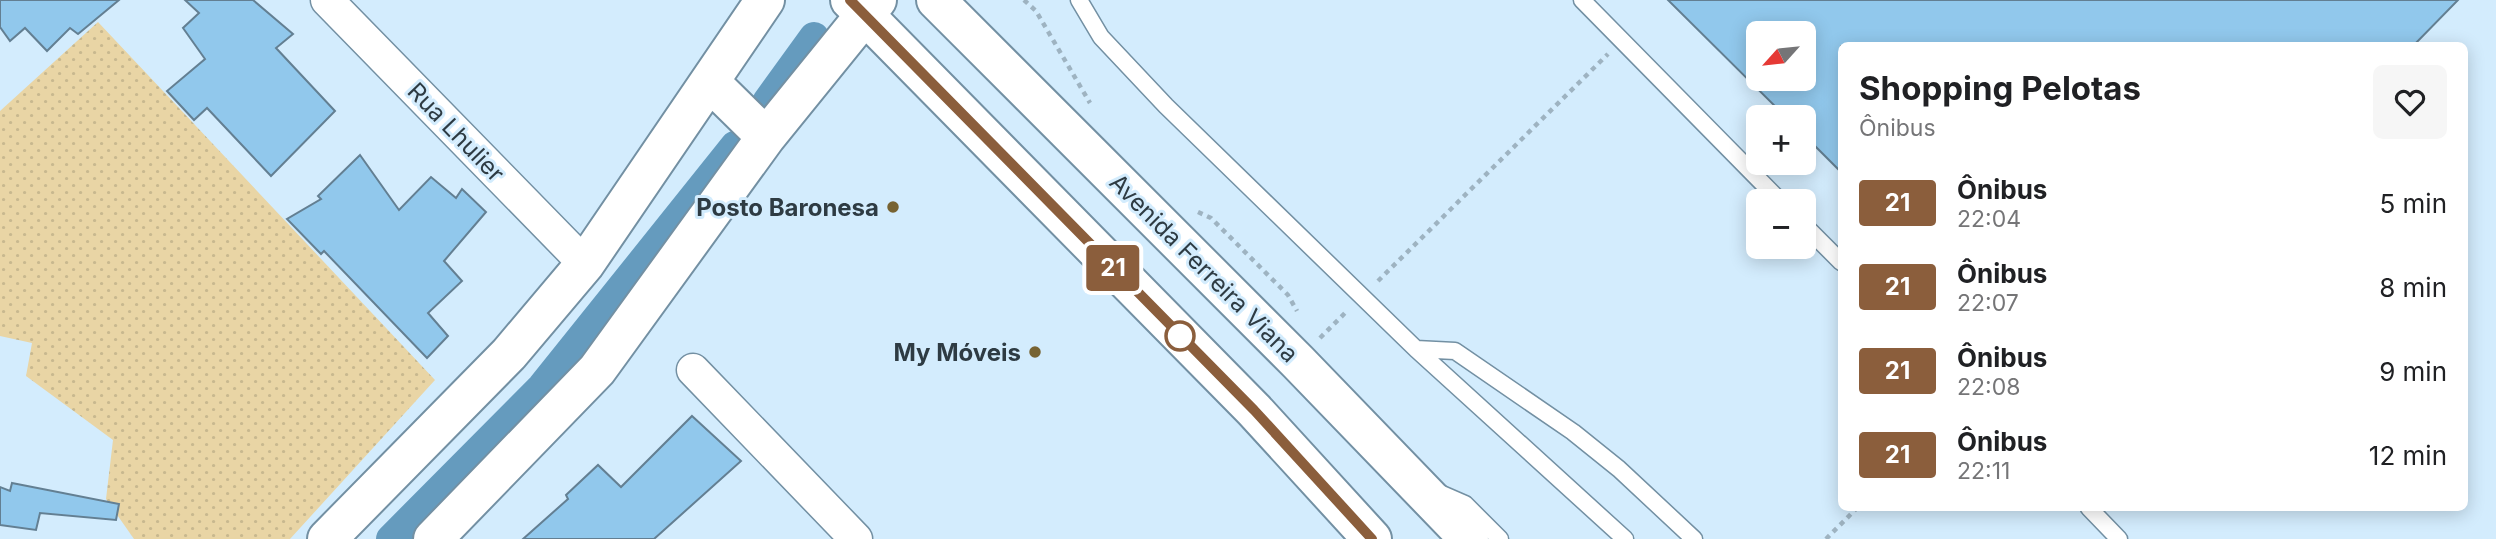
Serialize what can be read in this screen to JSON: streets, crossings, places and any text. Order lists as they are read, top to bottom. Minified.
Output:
{"streets":{"main road":["Avenida Ferreira Viana"],"street":["Rua Lhulier"]},"places":["Posto Baronesa","My Móveis"],"lines":["bus line 21"],"north":"bottom left","page":{"on_map":"21","map_buttons":["+","−"],"heading":["Shopping Pelotas","Ônibus"],"list":[{"mark":"21","name":"Ônibus","note":"22:04","value":"5 min"},{"mark":"21","name":"Ônibus","note":"22:07","value":"8 min"},{"mark":"21","name":"Ônibus","note":"22:08","value":"9 min"},{"mark":"21","name":"Ônibus","note":"22:11","value":"12 min"}]}}
